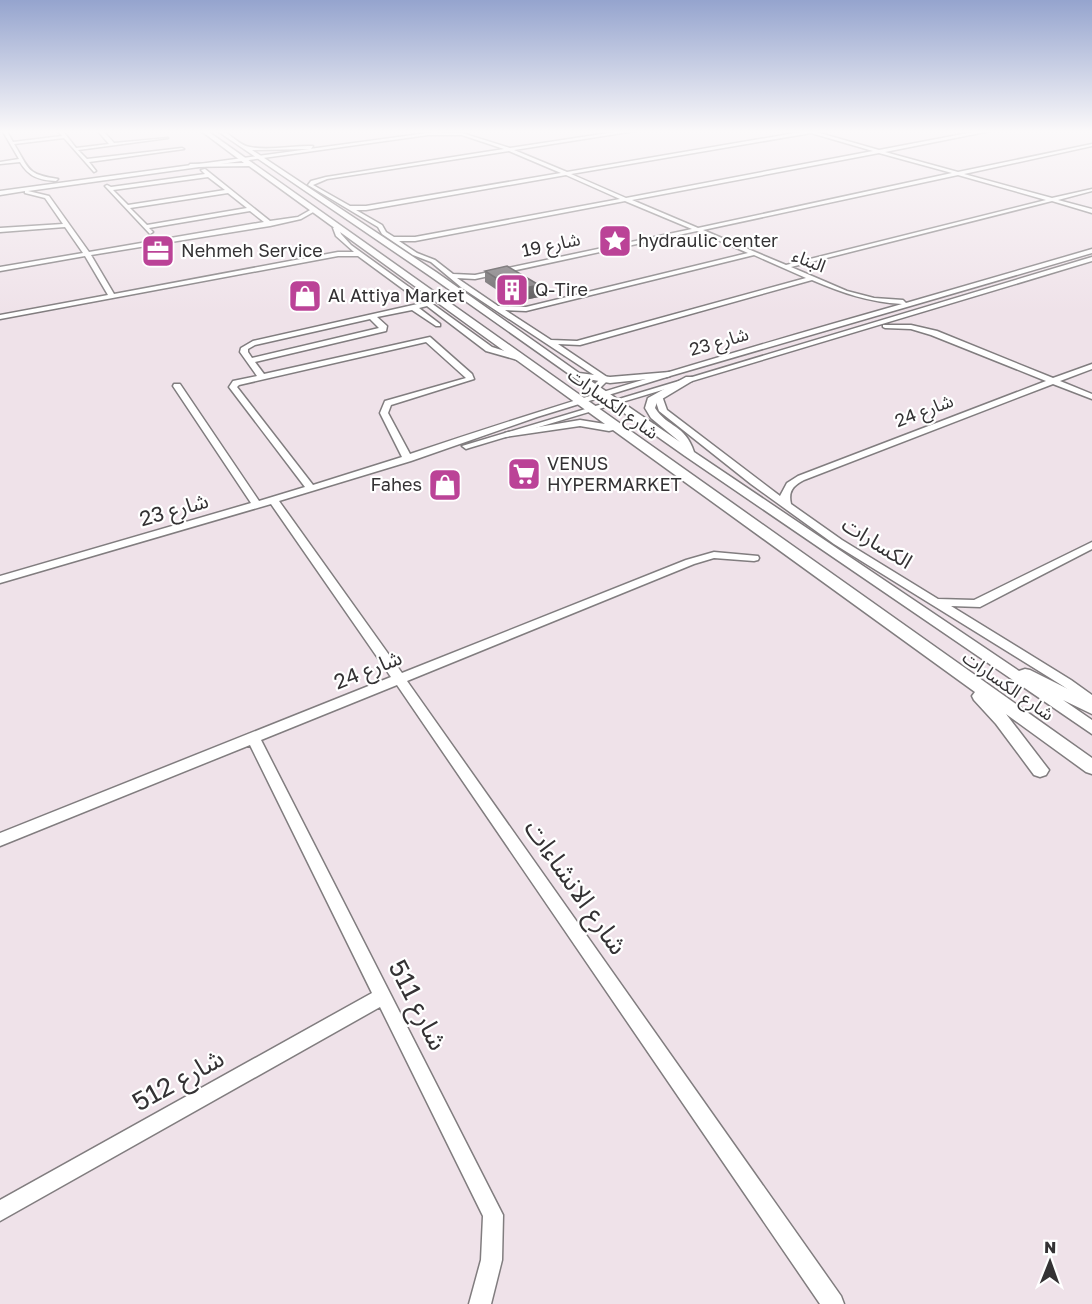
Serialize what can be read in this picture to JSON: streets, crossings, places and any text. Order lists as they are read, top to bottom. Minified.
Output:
{"streets":{"street":["شارع 19","البناء","شارع 23","شارع الكسارات","شارع 24","الكسارات","شارع الانشاءات","شارع 511","شارع 512"]},"crossings":[["شارع 19","البناء"],["البناء","شارع 23"],["شارع 23","شارع الكسارات"],["شارع 23","شارع الانشاءات"],["شارع 24","الكسارات"],["شارع 24","شارع الانشاءات"],["شارع 24","شارع 511"],["شارع 511","شارع 512"]],"places":{"place":["hydraulic center"],"office":["Nehmeh Service"],"building":["Q-Tire"],"shop":["Al Attiya Market","Fahes"],"supermarket":["VENUS HYPERMARKET"]},"north":"top"}
